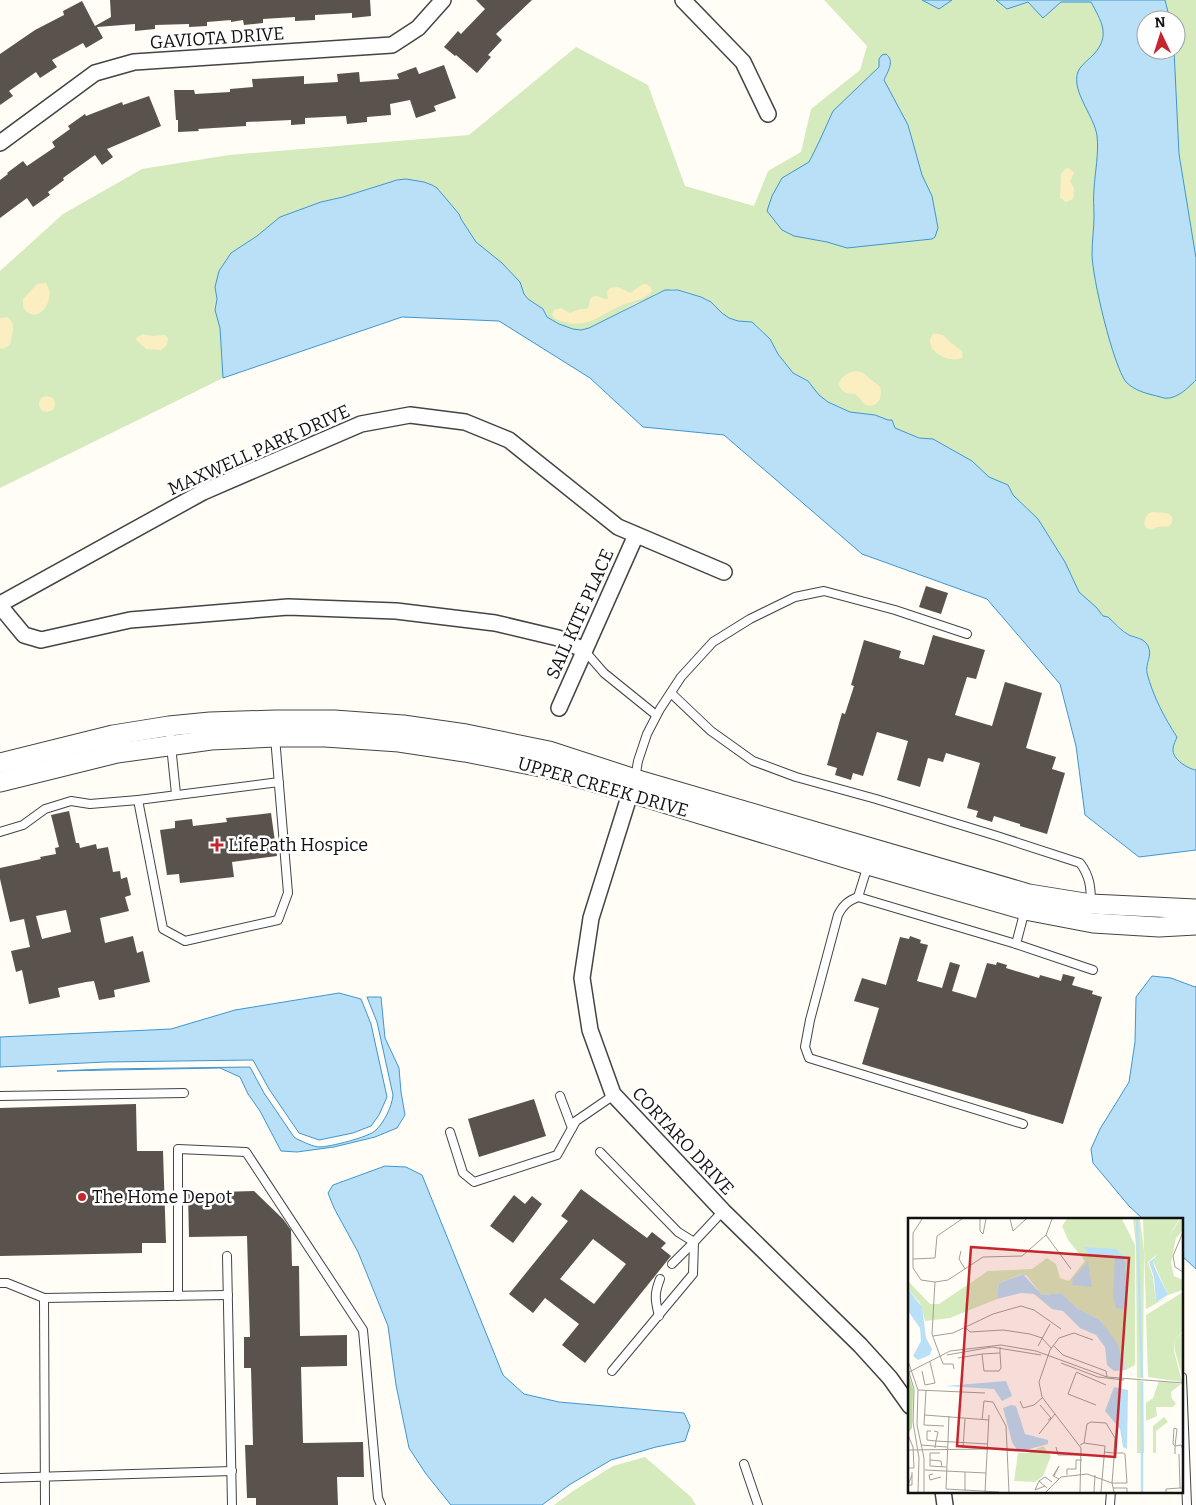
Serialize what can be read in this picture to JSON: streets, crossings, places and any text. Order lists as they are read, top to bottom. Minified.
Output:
{"streets":{"street":["GAVIOTA DRIVE","MAXWELL PARK DRIVE","SAIL KITE PLACE","UPPER CREEK DRIVE","CORTARO DRIVE"]},"crossings":[["MAXWELL PARK DRIVE","SAIL KITE PLACE"],["UPPER CREEK DRIVE","CORTARO DRIVE"]],"places":{"health":["LifePath Hospice"],"other":["The Home Depot"]},"north":"top"}
